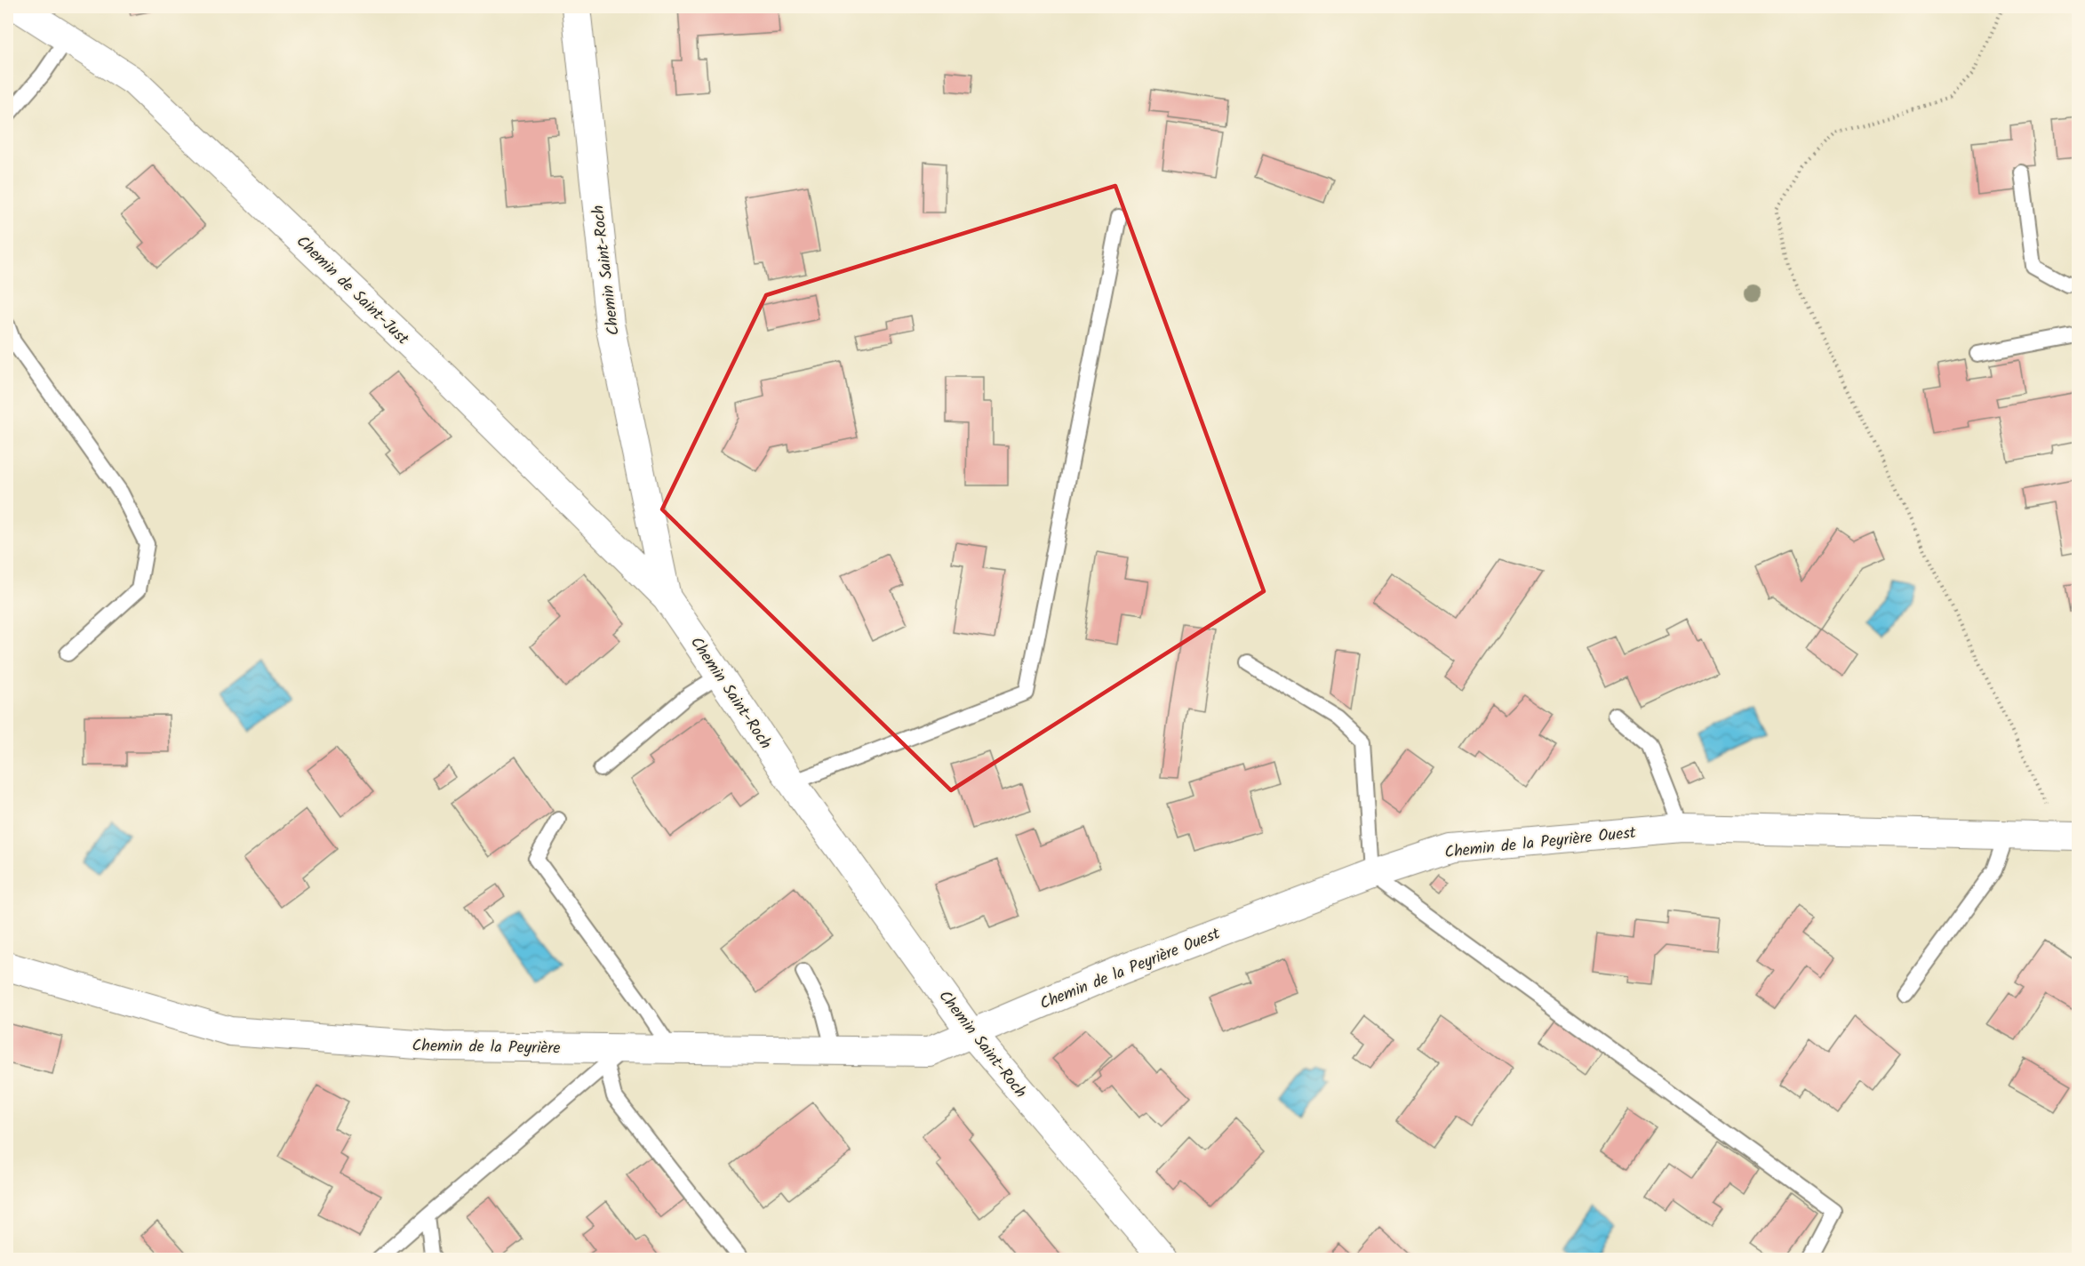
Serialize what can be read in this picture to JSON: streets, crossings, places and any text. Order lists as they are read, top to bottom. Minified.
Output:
{"streets":{"street":["Chemin Saint-Roch","Chemin de Saint-Just","Chemin de la Peyrière Ouest","Chemin de la Peyrière"]},"crossings":[["Chemin Saint-Roch","Chemin de Saint-Just"],["Chemin Saint-Roch","Chemin de la Peyrière Ouest"],["Chemin Saint-Roch","Chemin de la Peyrière"],["Chemin de la Peyrière Ouest","Chemin de la Peyrière"]]}
